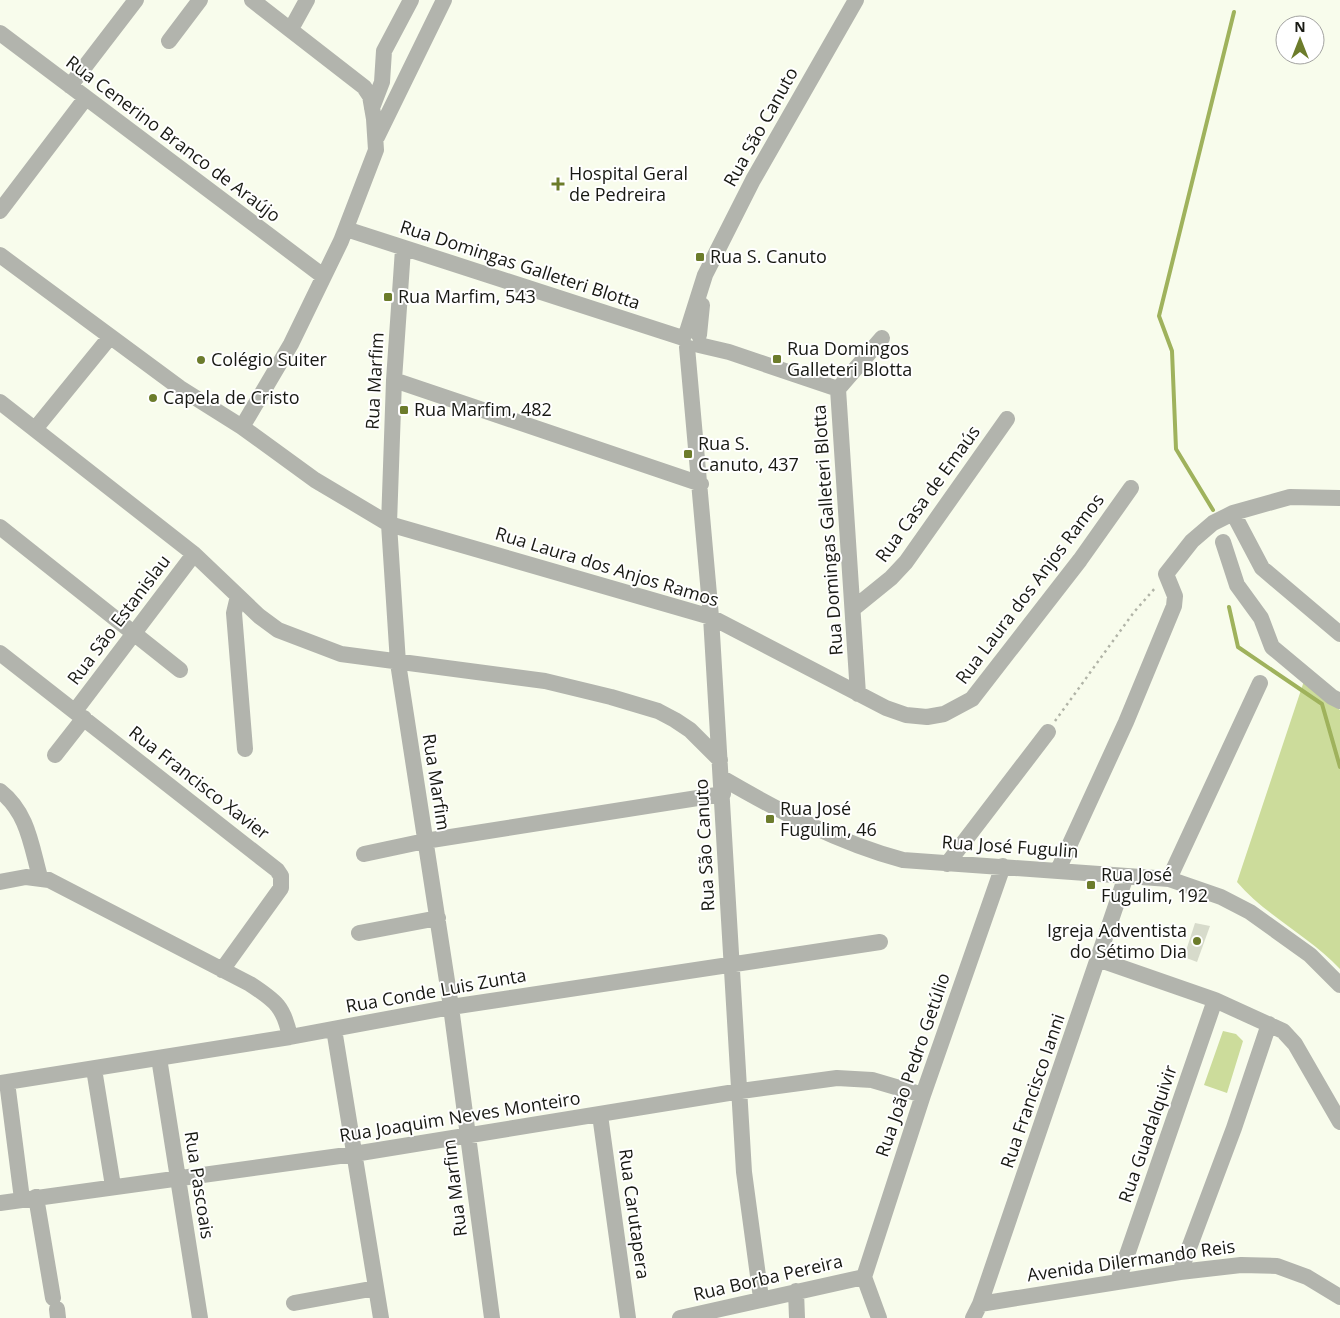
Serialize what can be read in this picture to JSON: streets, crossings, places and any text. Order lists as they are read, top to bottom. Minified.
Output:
{"streets":{"street":["Rua São Canuto","Rua Cenerino Branco de Araújo","Rua Domingas Galleteri Blotta","Rua Marfim","Rua Casa de Emaús","Rua Laura dos Anjos Ramos","Rua São Estanislau","Rua Francisco Xavier","Rua José Fugulin","Rua Conde Luis Zunta","Rua João Pedro Getúlio","Rua Francisco Ianni","Rua Joaquim Neves Monteiro","Rua Guadalquivir","Rua Pascoais","Rua Carutapera","Avenida Dilermando Reis","Rua Borba Pereira"]},"crossings":[["Rua São Canuto","Rua Domingas Galleteri Blotta"],["Rua São Canuto","Rua Laura dos Anjos Ramos"],["Rua São Canuto","Rua José Fugulin"],["Rua São Canuto","Rua Conde Luis Zunta"],["Rua São Canuto","Rua Joaquim Neves Monteiro"],["Rua São Canuto","Rua Borba Pereira"],["Rua Domingas Galleteri Blotta","Rua Marfim"],["Rua Domingas Galleteri Blotta","Rua Casa de Emaús"],["Rua Domingas Galleteri Blotta","Rua Laura dos Anjos Ramos"],["Rua Marfim","Rua Laura dos Anjos Ramos"],["Rua Marfim","Rua Conde Luis Zunta"],["Rua Marfim","Rua Joaquim Neves Monteiro"],["Rua São Estanislau","Rua Francisco Xavier"],["Rua José Fugulin","Rua João Pedro Getúlio"],["Rua José Fugulin","Rua Francisco Ianni"],["Rua Conde Luis Zunta","Rua Pascoais"],["Rua João Pedro Getúlio","Rua Joaquim Neves Monteiro"],["Rua João Pedro Getúlio","Rua Borba Pereira"],["Rua Francisco Ianni","Avenida Dilermando Reis"],["Rua Joaquim Neves Monteiro","Rua Pascoais"],["Rua Joaquim Neves Monteiro","Rua Carutapera"],["Rua Guadalquivir","Avenida Dilermando Reis"]],"places":{"health":["Hospital Geral de Pedreira"],"transit":["Rua S. Canuto","Rua Marfim, 543","Rua Domingos Galleteri Blotta","Rua Marfim, 482","Rua S. Canuto, 437","Rua José Fugulim, 46","Rua José Fugulim, 192"],"other":["Colégio Suiter","Capela de Cristo","Igreja Adventista do Sétimo Dia"]},"north":"top"}
